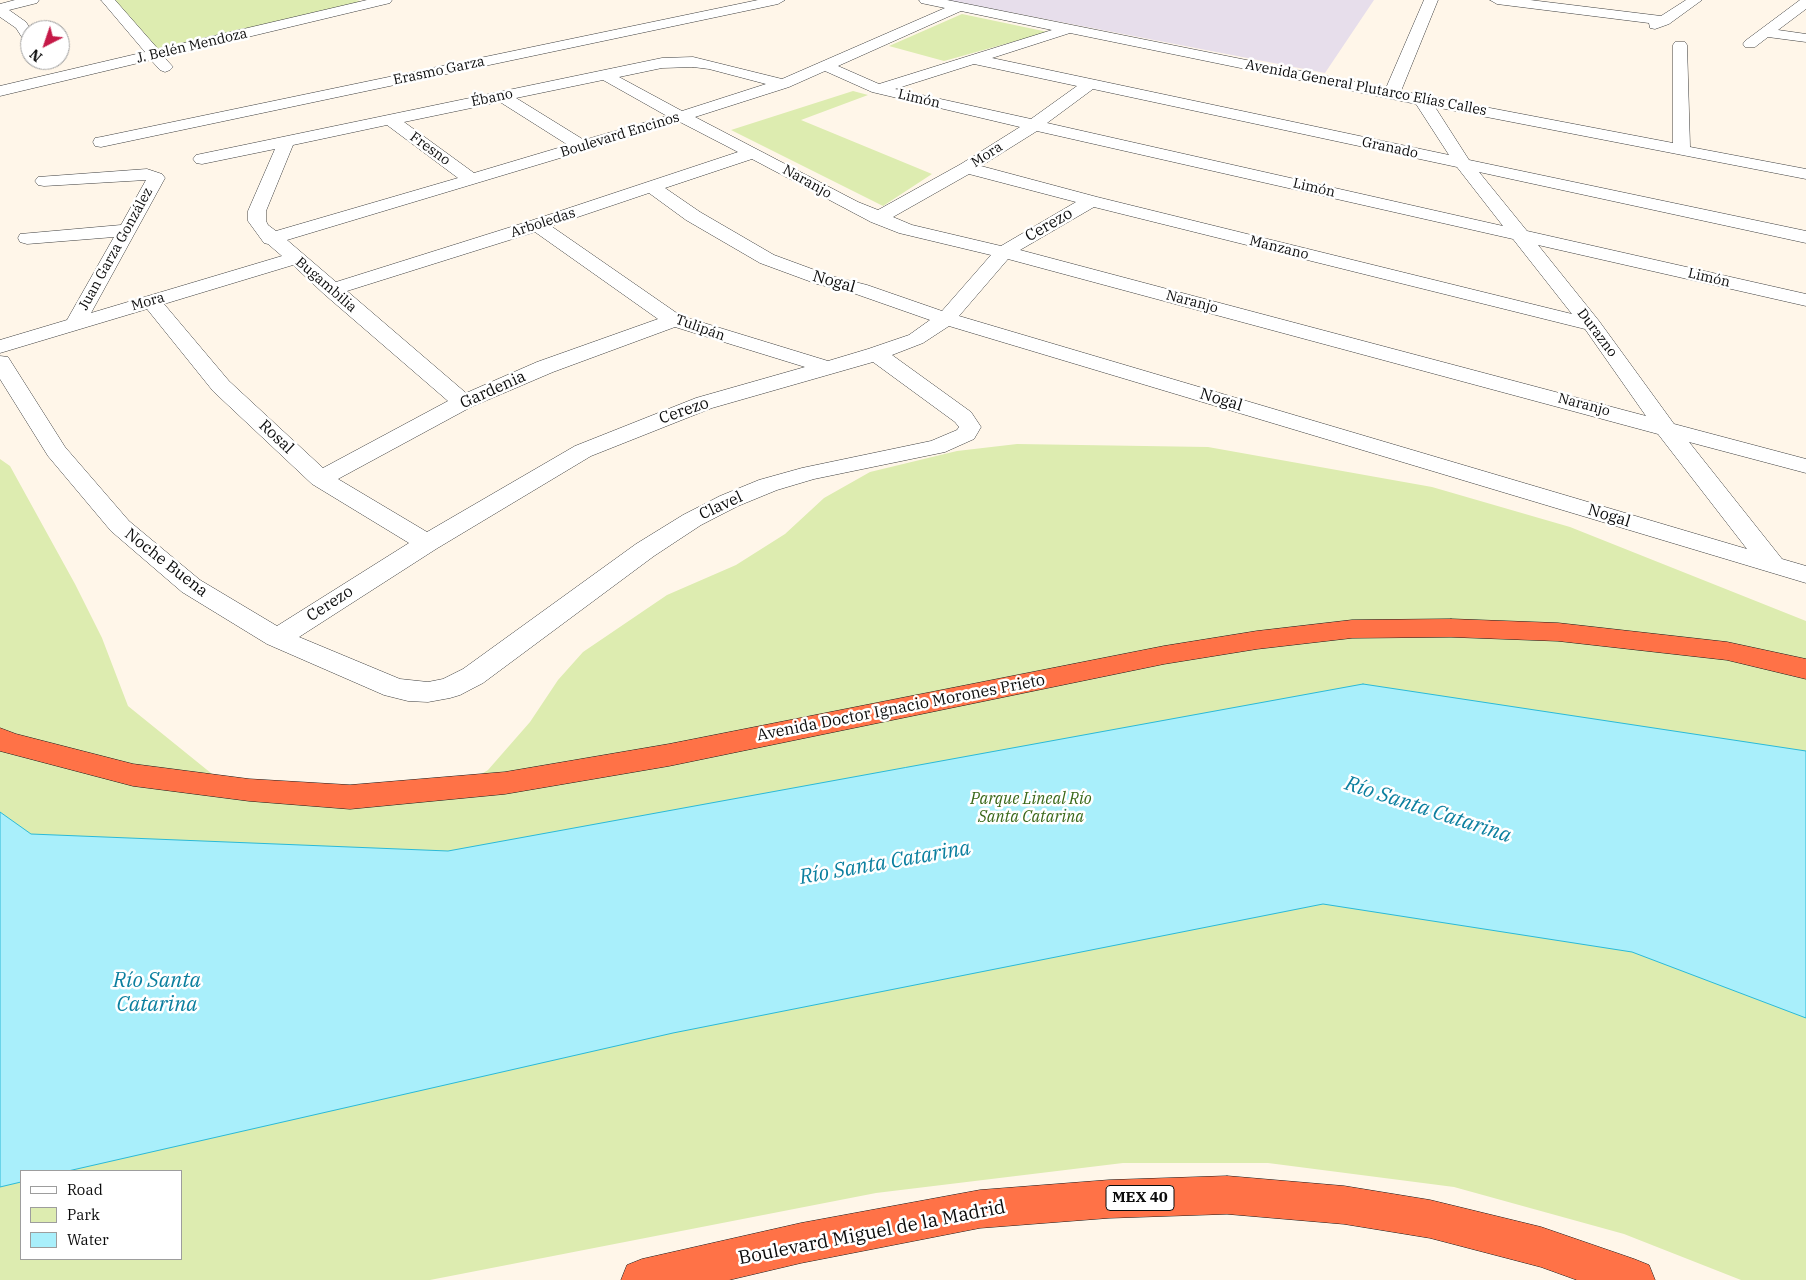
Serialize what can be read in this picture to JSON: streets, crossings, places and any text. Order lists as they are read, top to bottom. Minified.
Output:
{"streets":{"highway":["Avenida Doctor Ignacio Morones Prieto","MEX 40","Boulevard Miguel de la Madrid"],"street":["J. Belén Mendoza","Erasmo Garza","Avenida General Plutarco Elías Calles","Ébano","Limón","Boulevard Encinos","Granado","Fresno","Mora","Naranjo","Arboledas","Cerezo","Manzano","Juan Garza González","Nogal","Bugambilia","Tulipán","Durazno","Gardenia","Rosal","Clavel","Noche Buena"]},"crossings":[["Avenida General Plutarco Elías Calles","Boulevard Encinos"],["Avenida General Plutarco Elías Calles","Durazno"],["Ébano","Boulevard Encinos"],["Ébano","Fresno"],["Ébano","Naranjo"],["Ébano","Bugambilia"],["Limón","Boulevard Encinos"],["Limón","Mora"],["Limón","Durazno"],["Boulevard Encinos","Fresno"],["Boulevard Encinos","Naranjo"],["Boulevard Encinos","Bugambilia"],["Granado","Mora"],["Granado","Durazno"],["Mora","Naranjo"],["Mora","Manzano"],["Mora","Juan Garza González"],["Mora","Bugambilia"],["Mora","Rosal"],["Naranjo","Arboledas"],["Naranjo","Cerezo"],["Naranjo","Durazno"],["Arboledas","Nogal"],["Arboledas","Bugambilia"],["Arboledas","Tulipán"],["Cerezo","Manzano"],["Cerezo","Nogal"],["Cerezo","Tulipán"],["Cerezo","Rosal"],["Cerezo","Clavel"],["Cerezo","Noche Buena"],["Manzano","Durazno"],["Nogal","Durazno"],["Bugambilia","Gardenia"],["Tulipán","Gardenia"],["Gardenia","Rosal"],["Clavel","Noche Buena"]],"water":["Río Santa Catarina"],"parks":["Parque Lineal Río Santa Catarina"],"legend":["Road","Park","Water"],"north":"bottom left"}
